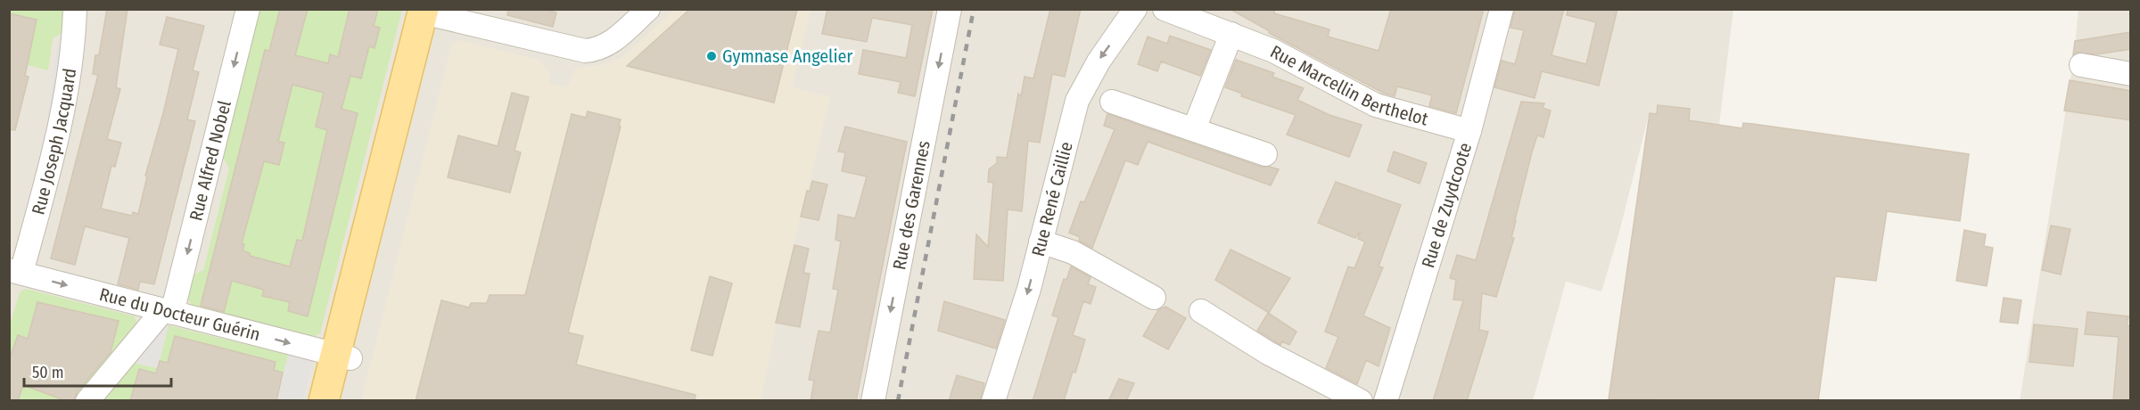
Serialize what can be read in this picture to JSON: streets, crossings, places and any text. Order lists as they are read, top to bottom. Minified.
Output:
{"streets":{"street":["Rue Marcellin Berthelot","Rue Joseph Jacquard","Rue Alfred Nobel","Rue René Caillie","Rue des Garennes","Rue de Zuydcoote","Rue du Docteur Guérin"]},"crossings":[["Rue Marcellin Berthelot","Rue de Zuydcoote"],["Rue Joseph Jacquard","Rue du Docteur Guérin"],["Rue Alfred Nobel","Rue du Docteur Guérin"]],"one_way":["Rue Alfred Nobel","Rue René Caillie","Rue des Garennes","Rue du Docteur Guérin"],"places":["Gymnase Angelier"],"scale_bar":"50 m"}
